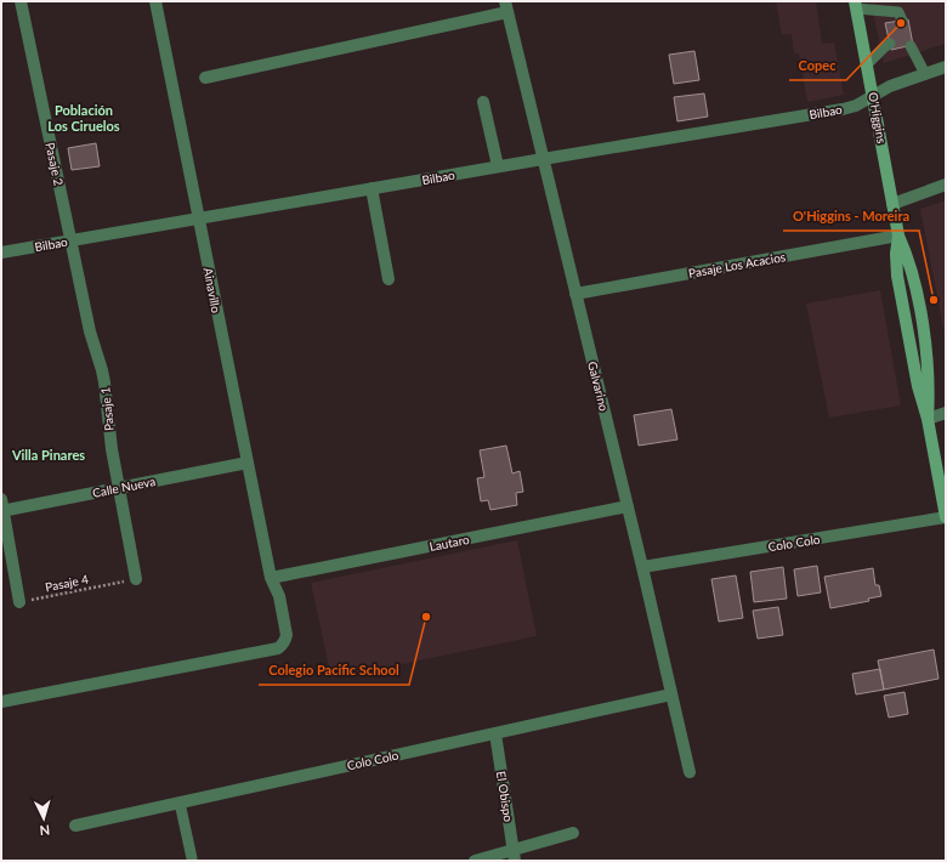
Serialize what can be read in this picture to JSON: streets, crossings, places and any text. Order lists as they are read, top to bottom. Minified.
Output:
{"streets":{"main road":["O'Higgins"],"street":["Bilbao","Pasaje 2","Pasaje Los Acacios","Ainavillo","Galvarino","Pasaje 1","Calle Nueva","Lautaro","Colo Colo","El Obispo"],"path":["Pasaje 4"]},"crossings":[["Bilbao","O'Higgins"],["Bilbao","Pasaje 2"],["Bilbao","Ainavillo"],["Bilbao","Galvarino"],["Bilbao","Pasaje 1"],["O'Higgins","Pasaje Los Acacios"],["O'Higgins","Colo Colo"],["Pasaje 2","Pasaje 1"],["Pasaje Los Acacios","Galvarino"],["Ainavillo","Calle Nueva"],["Ainavillo","Lautaro"],["Galvarino","Lautaro"],["Galvarino","Colo Colo"],["Pasaje 1","Calle Nueva"],["Pasaje 1","Pasaje 4"],["Colo Colo","El Obispo"]],"districts":["Población Los Ciruelos","Villa Pinares"],"places":["Copec","O'Higgins - Moreira","Colegio Pacific School"],"north":"bottom"}
